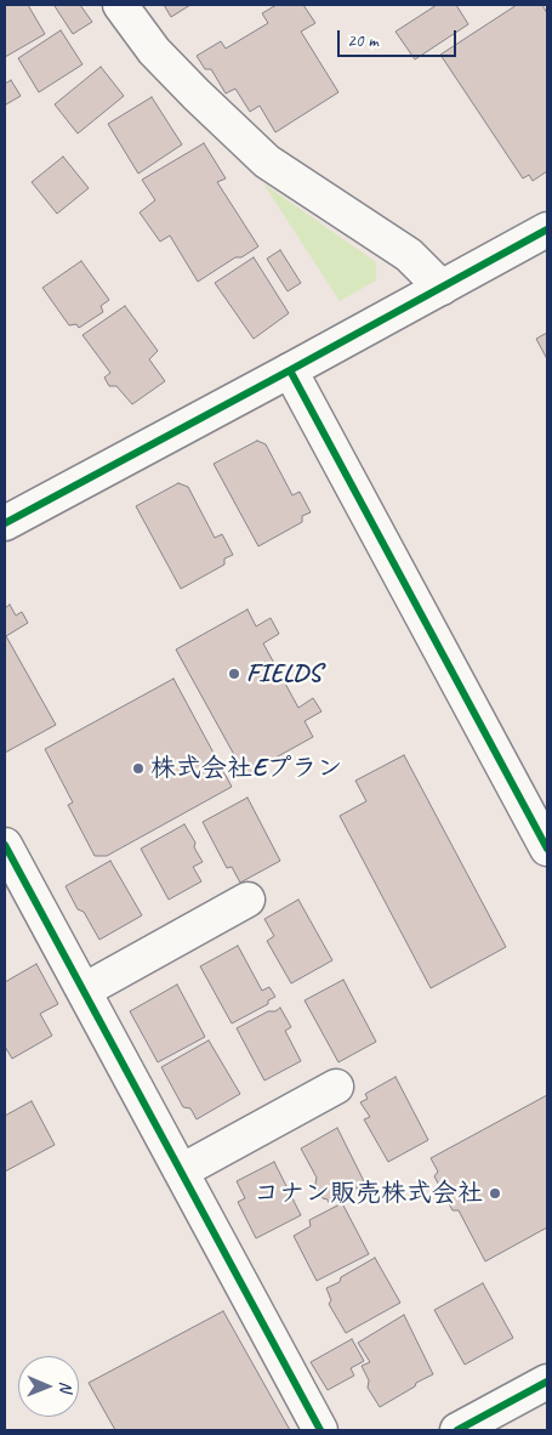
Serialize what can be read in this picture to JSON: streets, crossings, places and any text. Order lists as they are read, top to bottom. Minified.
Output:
{"places":["FIELDS","株式会社Eプラン","コナン販売株式会社"],"scale_bar":"20 m","north":"right"}
